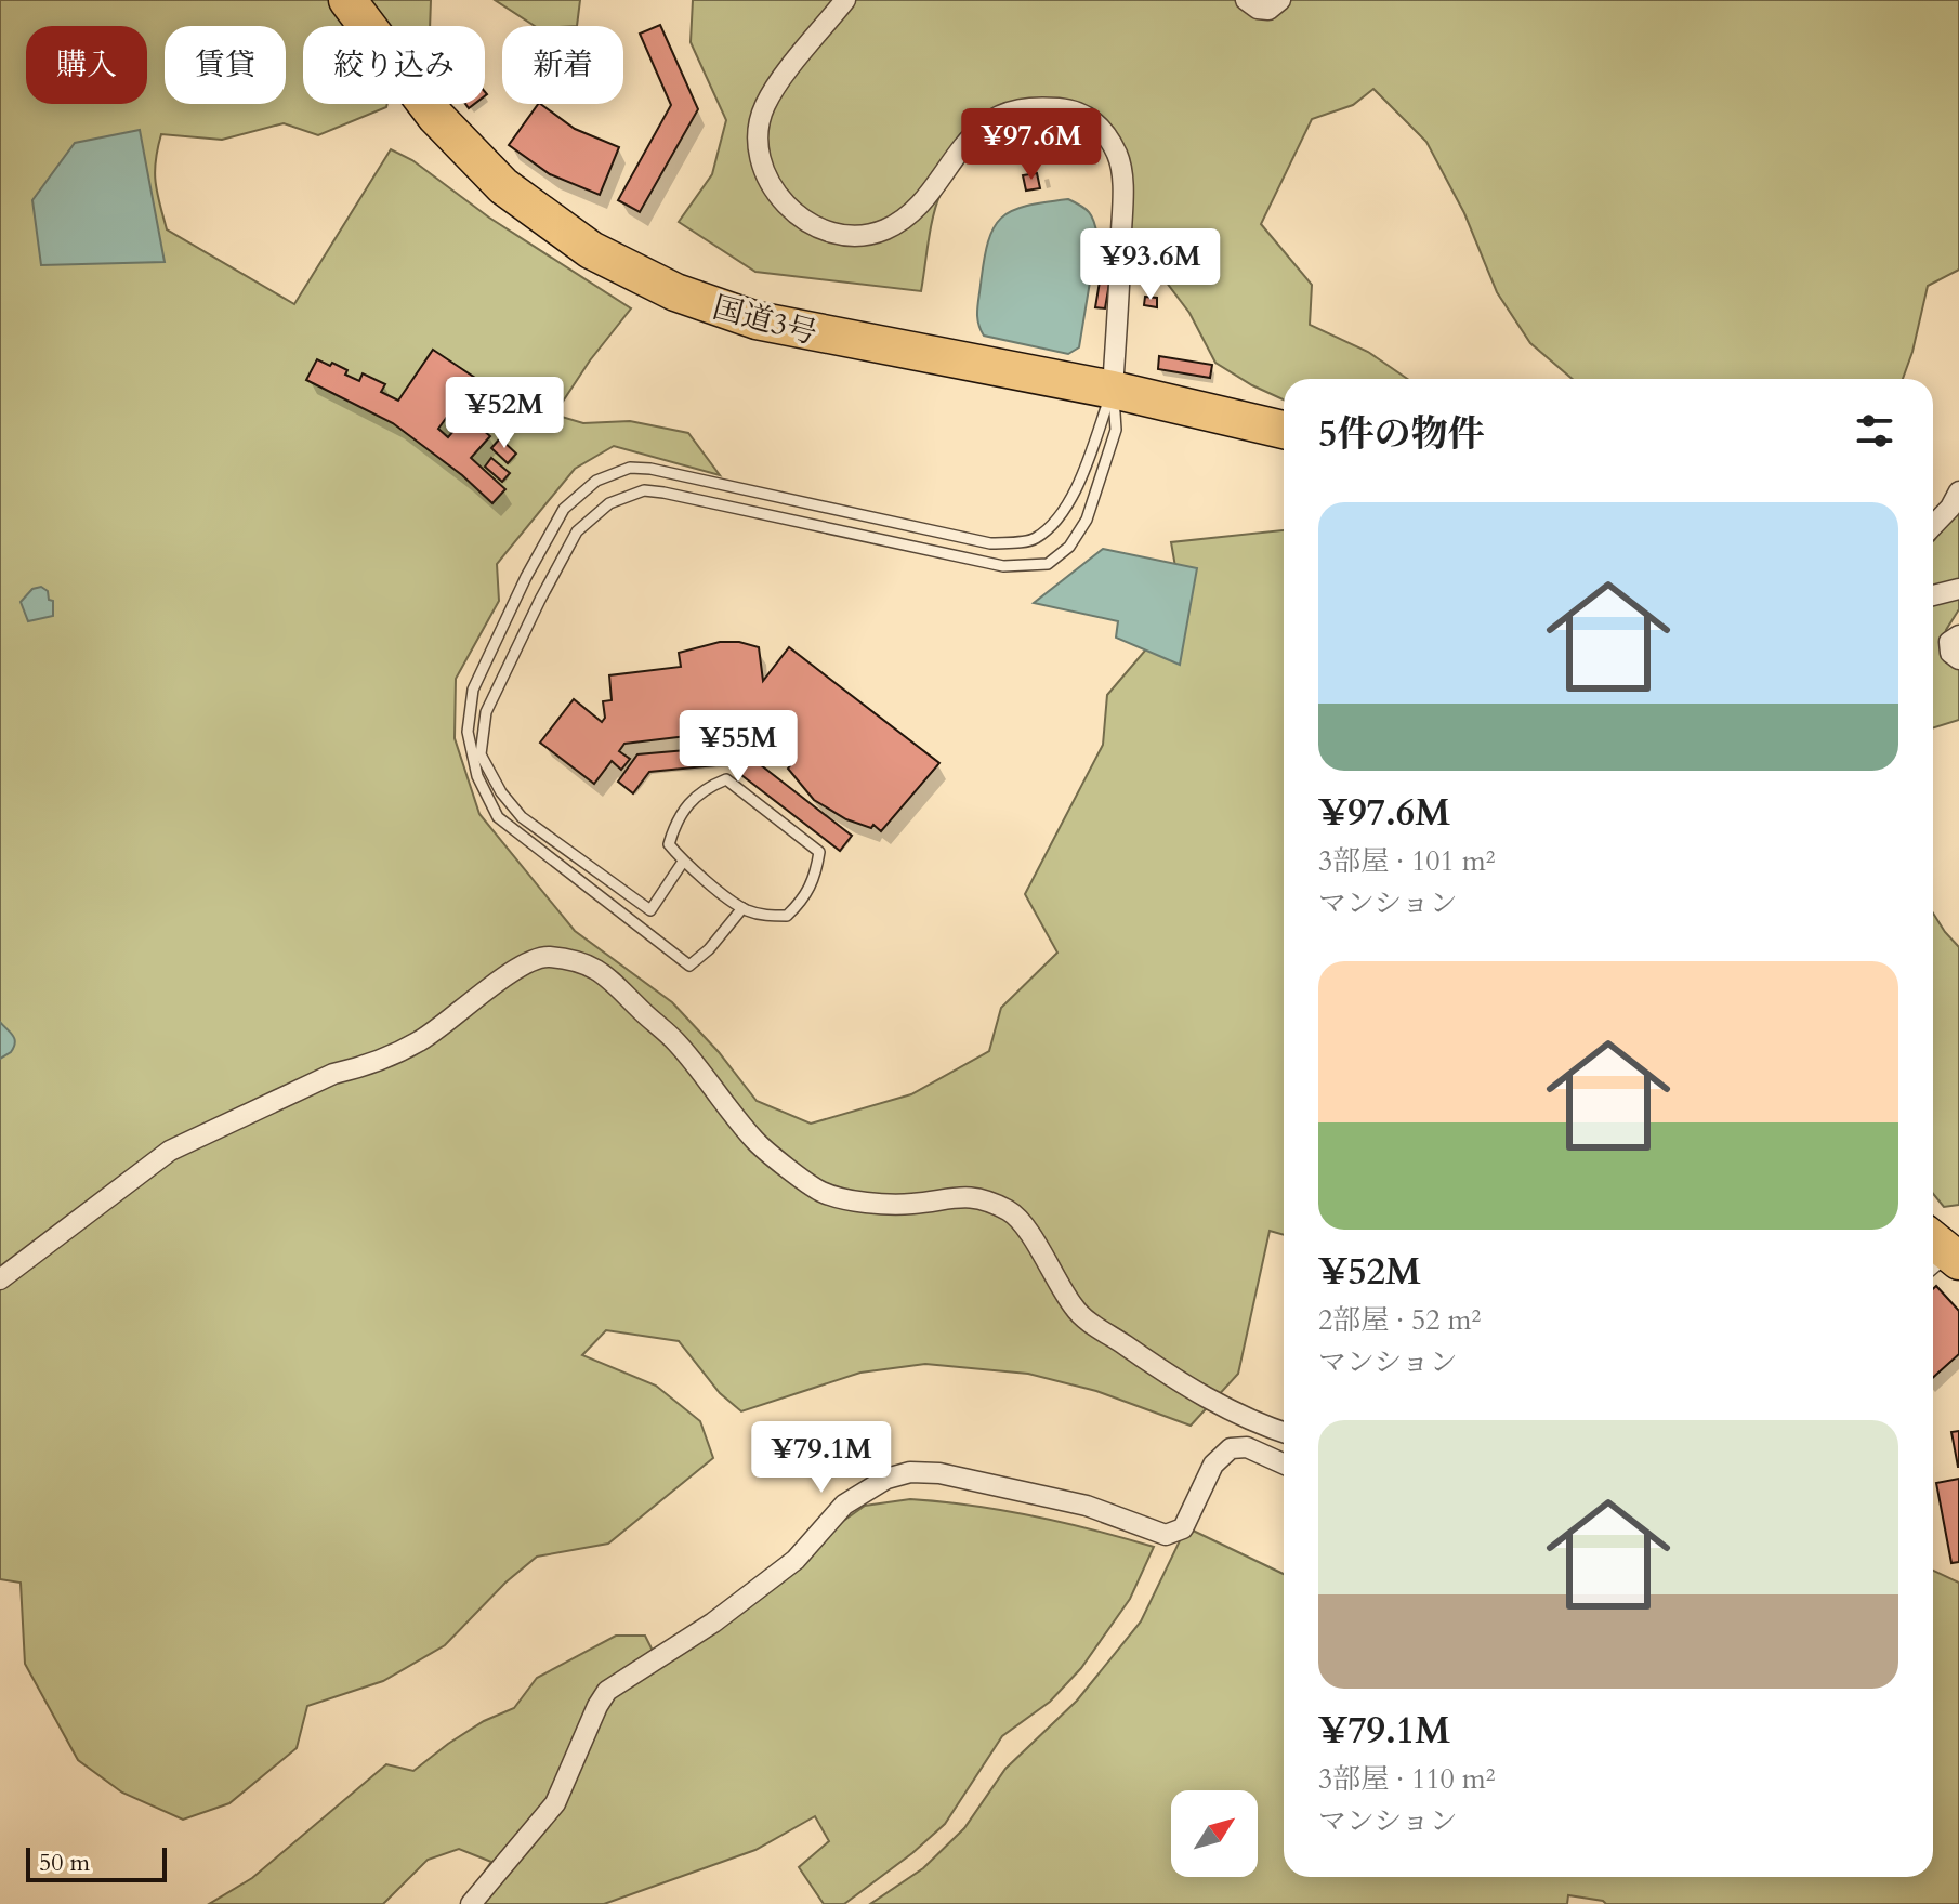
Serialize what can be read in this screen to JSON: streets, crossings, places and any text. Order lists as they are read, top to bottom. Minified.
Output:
{"streets":{"highway":["国道3号"]},"scale_bar":"50 m","north":"top right","page":{"chip":["購入","賃貸","絞り込み","新着"],"price":["¥97.6M","¥93.6M","¥52M","¥55M","¥79.1M"],"heading":"5件の物件","list":[{"name":"¥97.6M","note":"3部屋 · 101 m² · マンション"},{"name":"¥52M","note":"2部屋 · 52 m² · マンション"},{"name":"¥79.1M","note":"3部屋 · 110 m² · マンション"}],"scale":"50 m"}}
